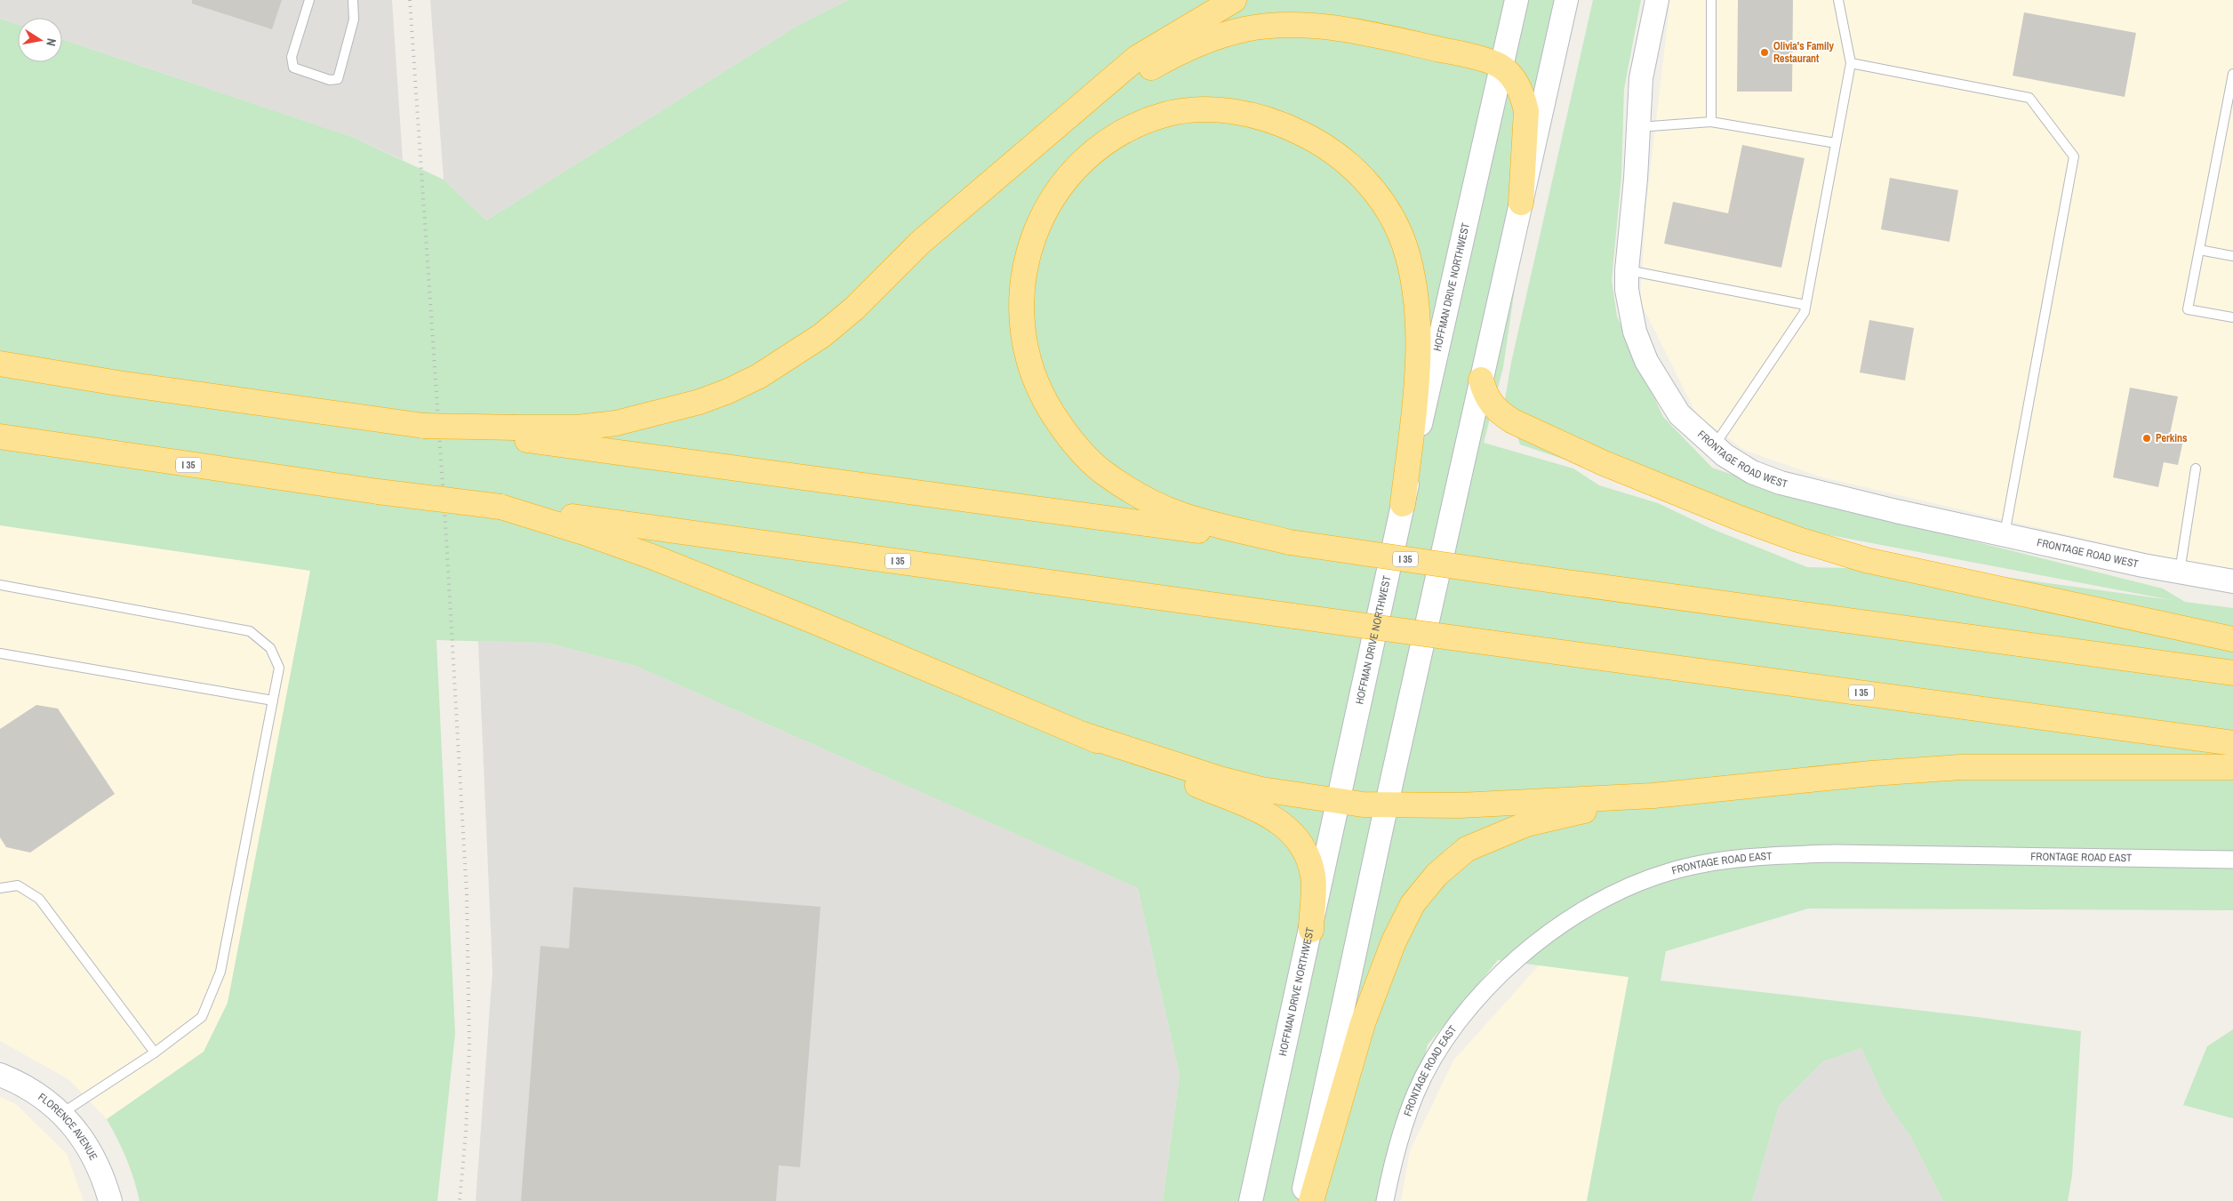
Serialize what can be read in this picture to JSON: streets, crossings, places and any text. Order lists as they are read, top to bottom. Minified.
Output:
{"streets":{"highway":["I 35"],"main road":["HOFFMAN DRIVE NORTHWEST","FRONTAGE ROAD WEST","FLORENCE AVENUE"],"street":["FRONTAGE ROAD EAST"]},"places":["Olivia's Family Restaurant","Perkins"],"north":"right"}
